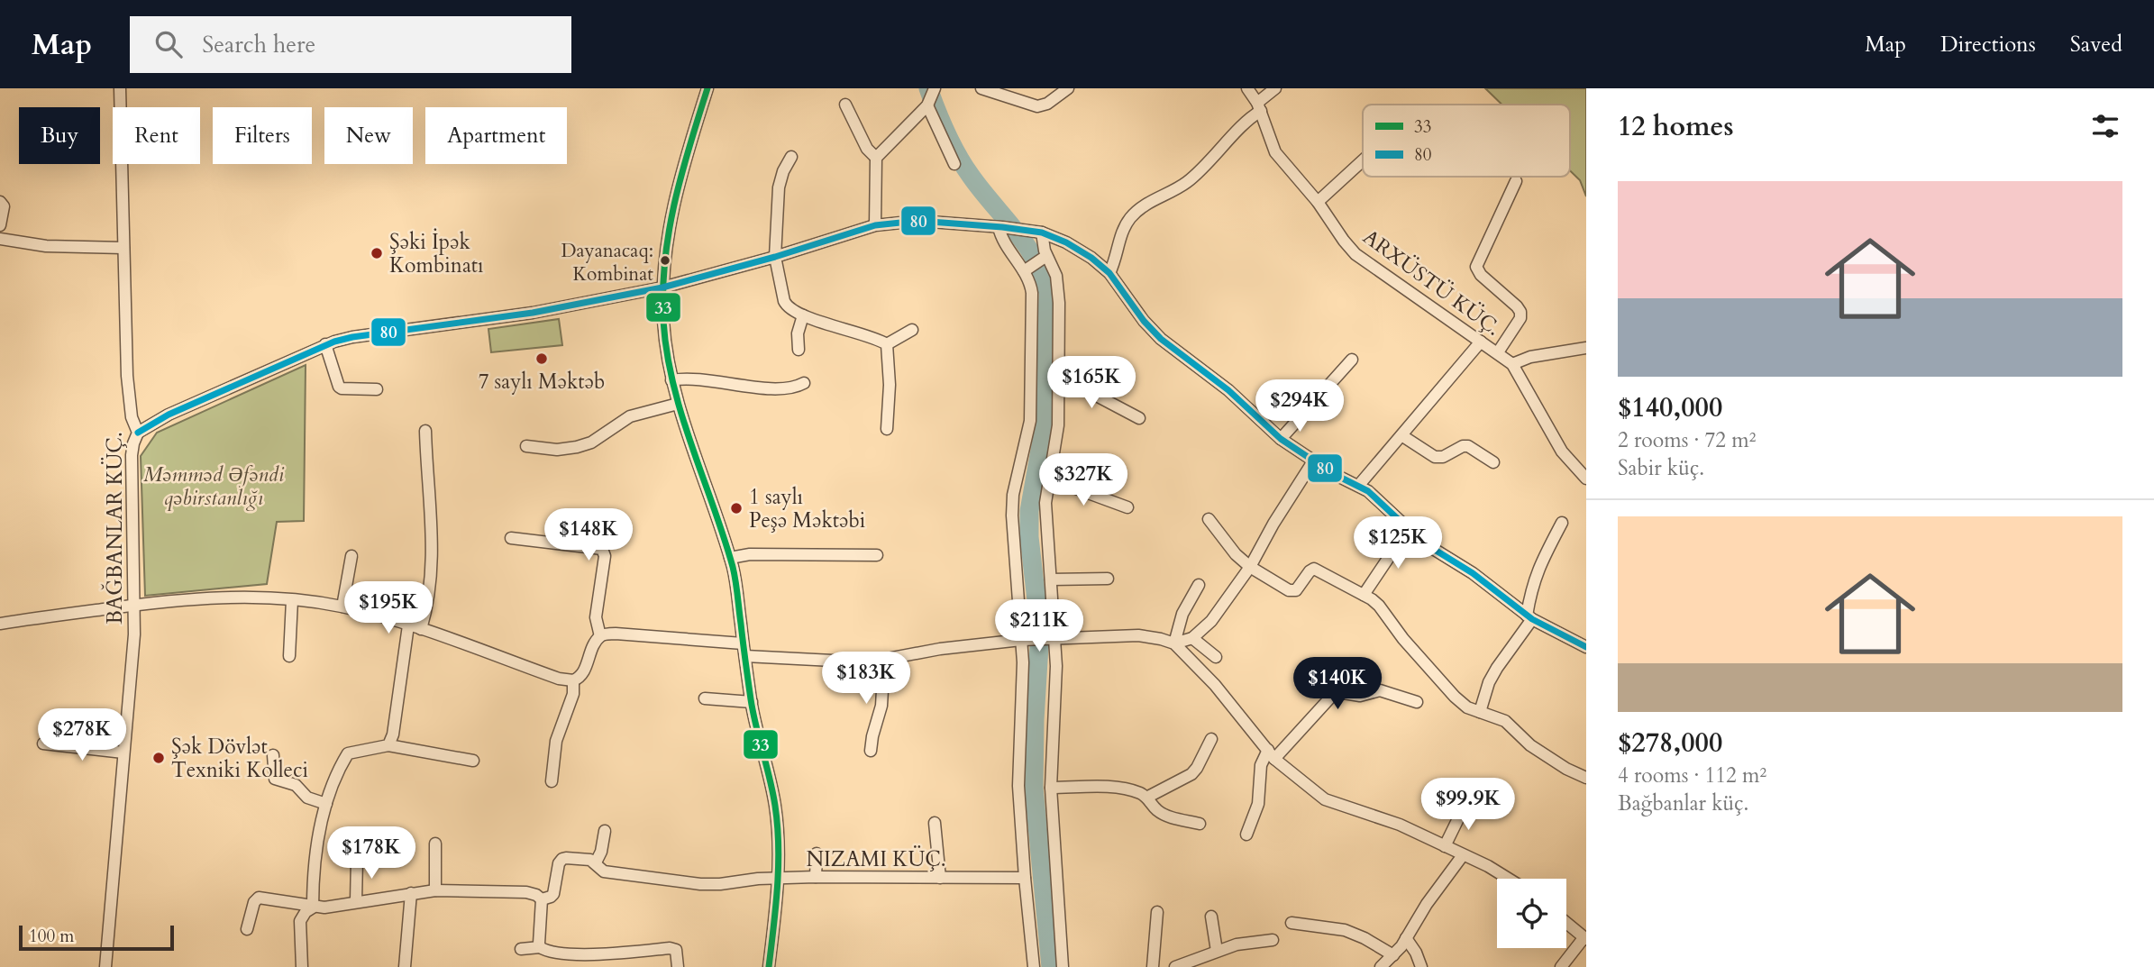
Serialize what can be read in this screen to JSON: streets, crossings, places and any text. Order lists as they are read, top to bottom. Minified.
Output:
{"streets":{"street":["ARXÜSTÜ KÜÇ.","BAĞBANLAR KÜÇ.","NIZAMI KÜÇ."]},"parks":["Məmməd Əfəndi qəbirstanlığı"],"places":["Şəki İpək Kombinatı","Dayanacaq: Kombinat","7 saylı Məktəb","1 saylı Peşə Məktəbi","Şək Dövlət Texniki Kolleci"],"lines":["transit line 33","transit line 80"],"legend":["33","80"],"scale_bar":"100 m","page":{"header":"Map","search":"Search here","nav":["Map","Directions","Saved"],"heading":"12 homes","chip":["Buy","Rent","Filters","New","Apartment"],"list":[{"name":"$140,000","note":"2 rooms · 72 m² · Sabir küç."},{"name":"$278,000","note":"4 rooms · 112 m² · Bağbanlar küç."}],"price":["$165K","$294K","$327K","$148K","$125K","$195K","$211K","$183K","$140K","$278K","$99.9K","$178K"],"scale":"100 m"}}
